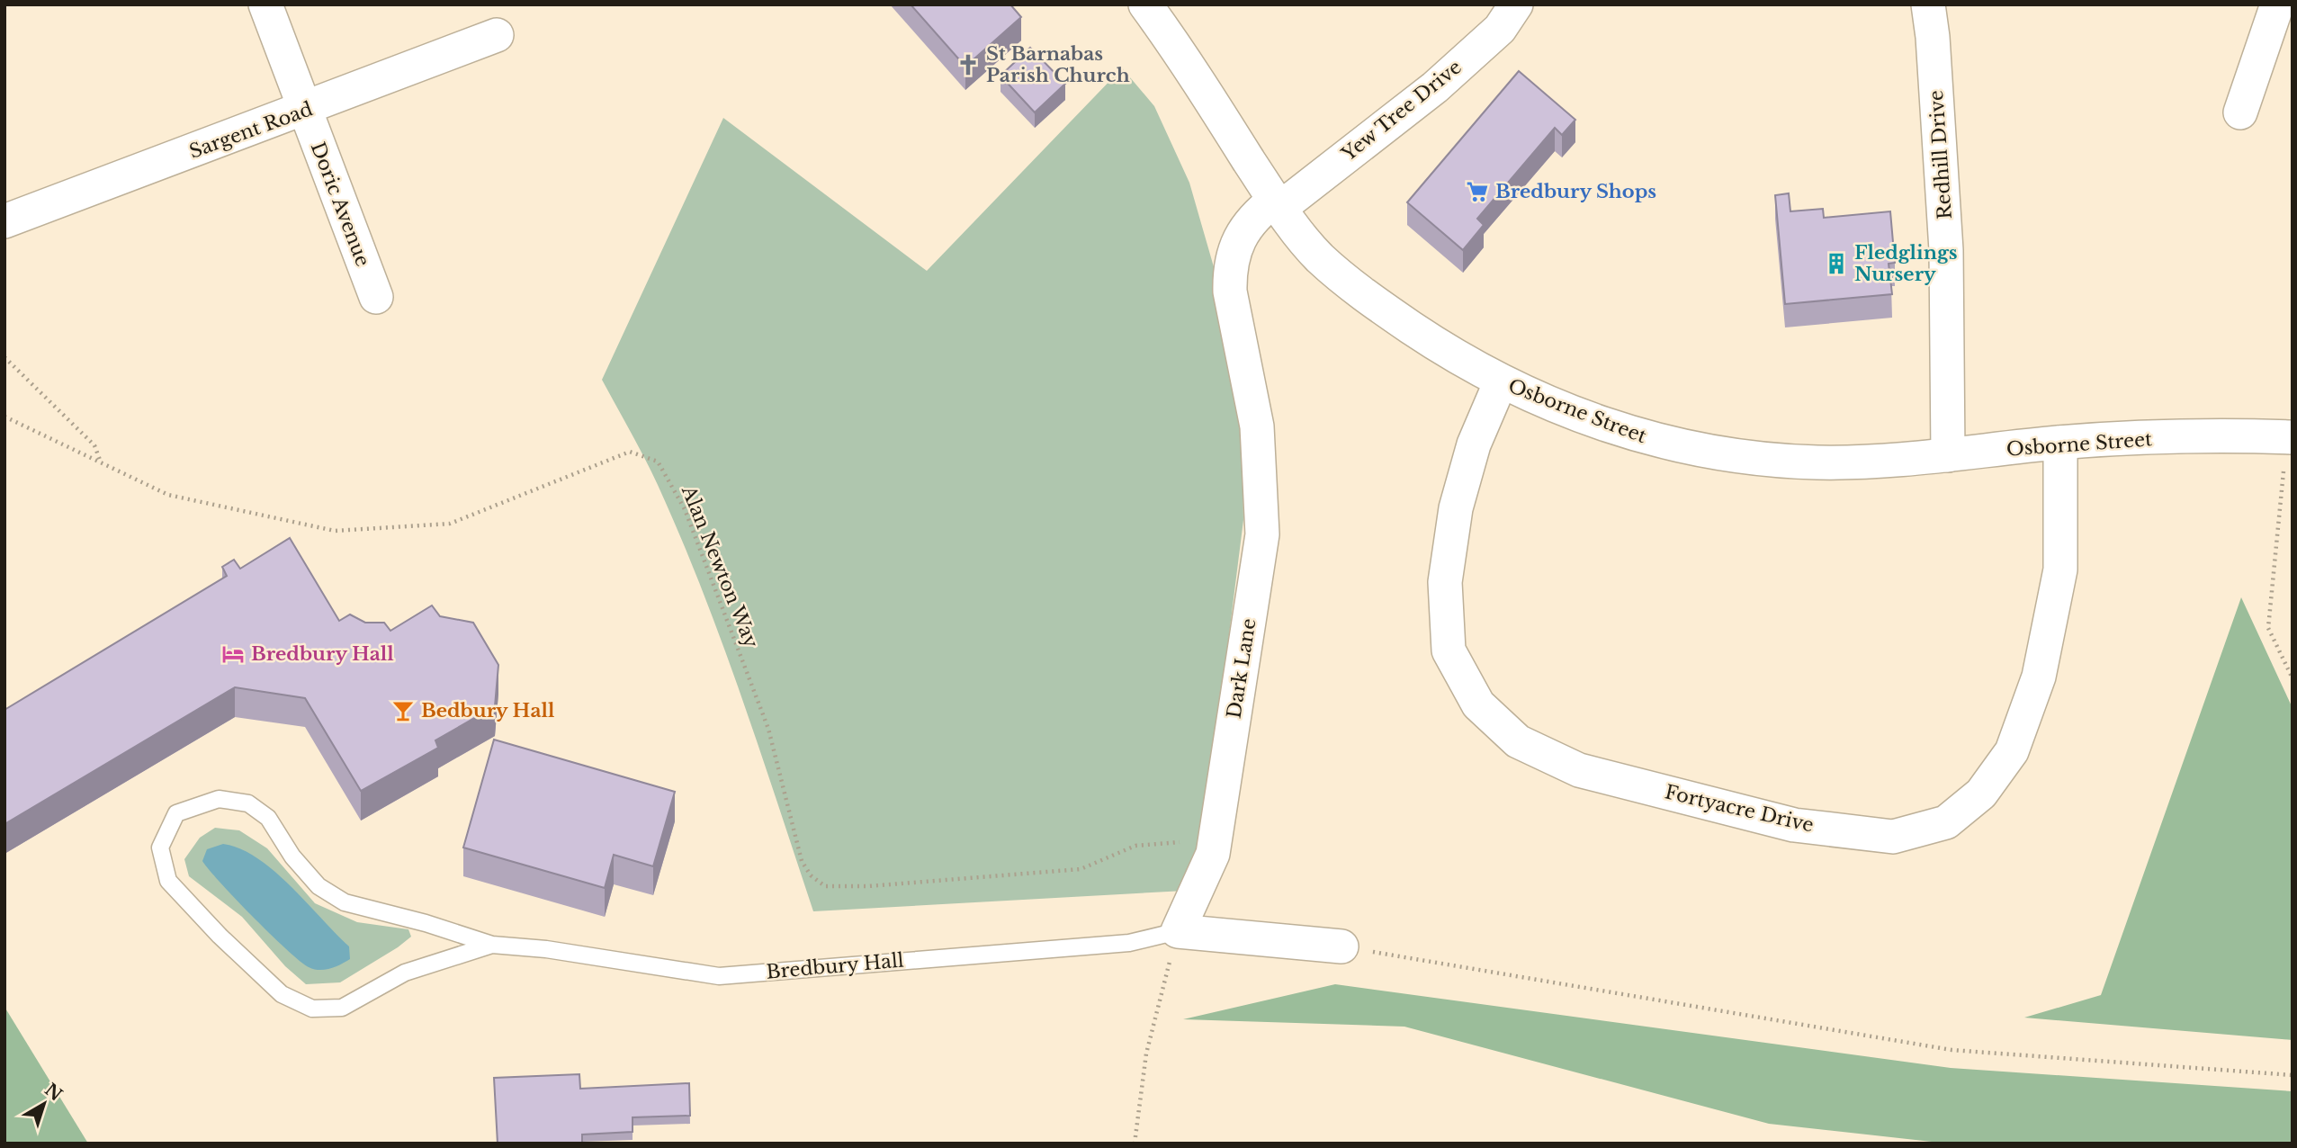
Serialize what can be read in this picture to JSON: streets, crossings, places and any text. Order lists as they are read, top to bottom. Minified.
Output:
{"streets":{"street":["Yew Tree Drive","Sargent Road","Redhill Drive","Doric Avenue","Osborne Street","Dark Lane","Fortyacre Drive"],"lane":["Bredbury Hall"],"path":["Alan Newton Way"]},"crossings":[["Yew Tree Drive","Osborne Street"],["Yew Tree Drive","Dark Lane"],["Sargent Road","Doric Avenue"],["Redhill Drive","Osborne Street"],["Osborne Street","Dark Lane"],["Osborne Street","Fortyacre Drive"],["Alan Newton Way","Dark Lane"],["Dark Lane","Bredbury Hall"]],"places":{"church":["St Barnabas Parish Church"],"supermarket":["Bredbury Shops"],"building":["Fledglings Nursery"],"hotel":["Bredbury Hall"],"bar":["Bedbury Hall"]},"north":"top right"}
